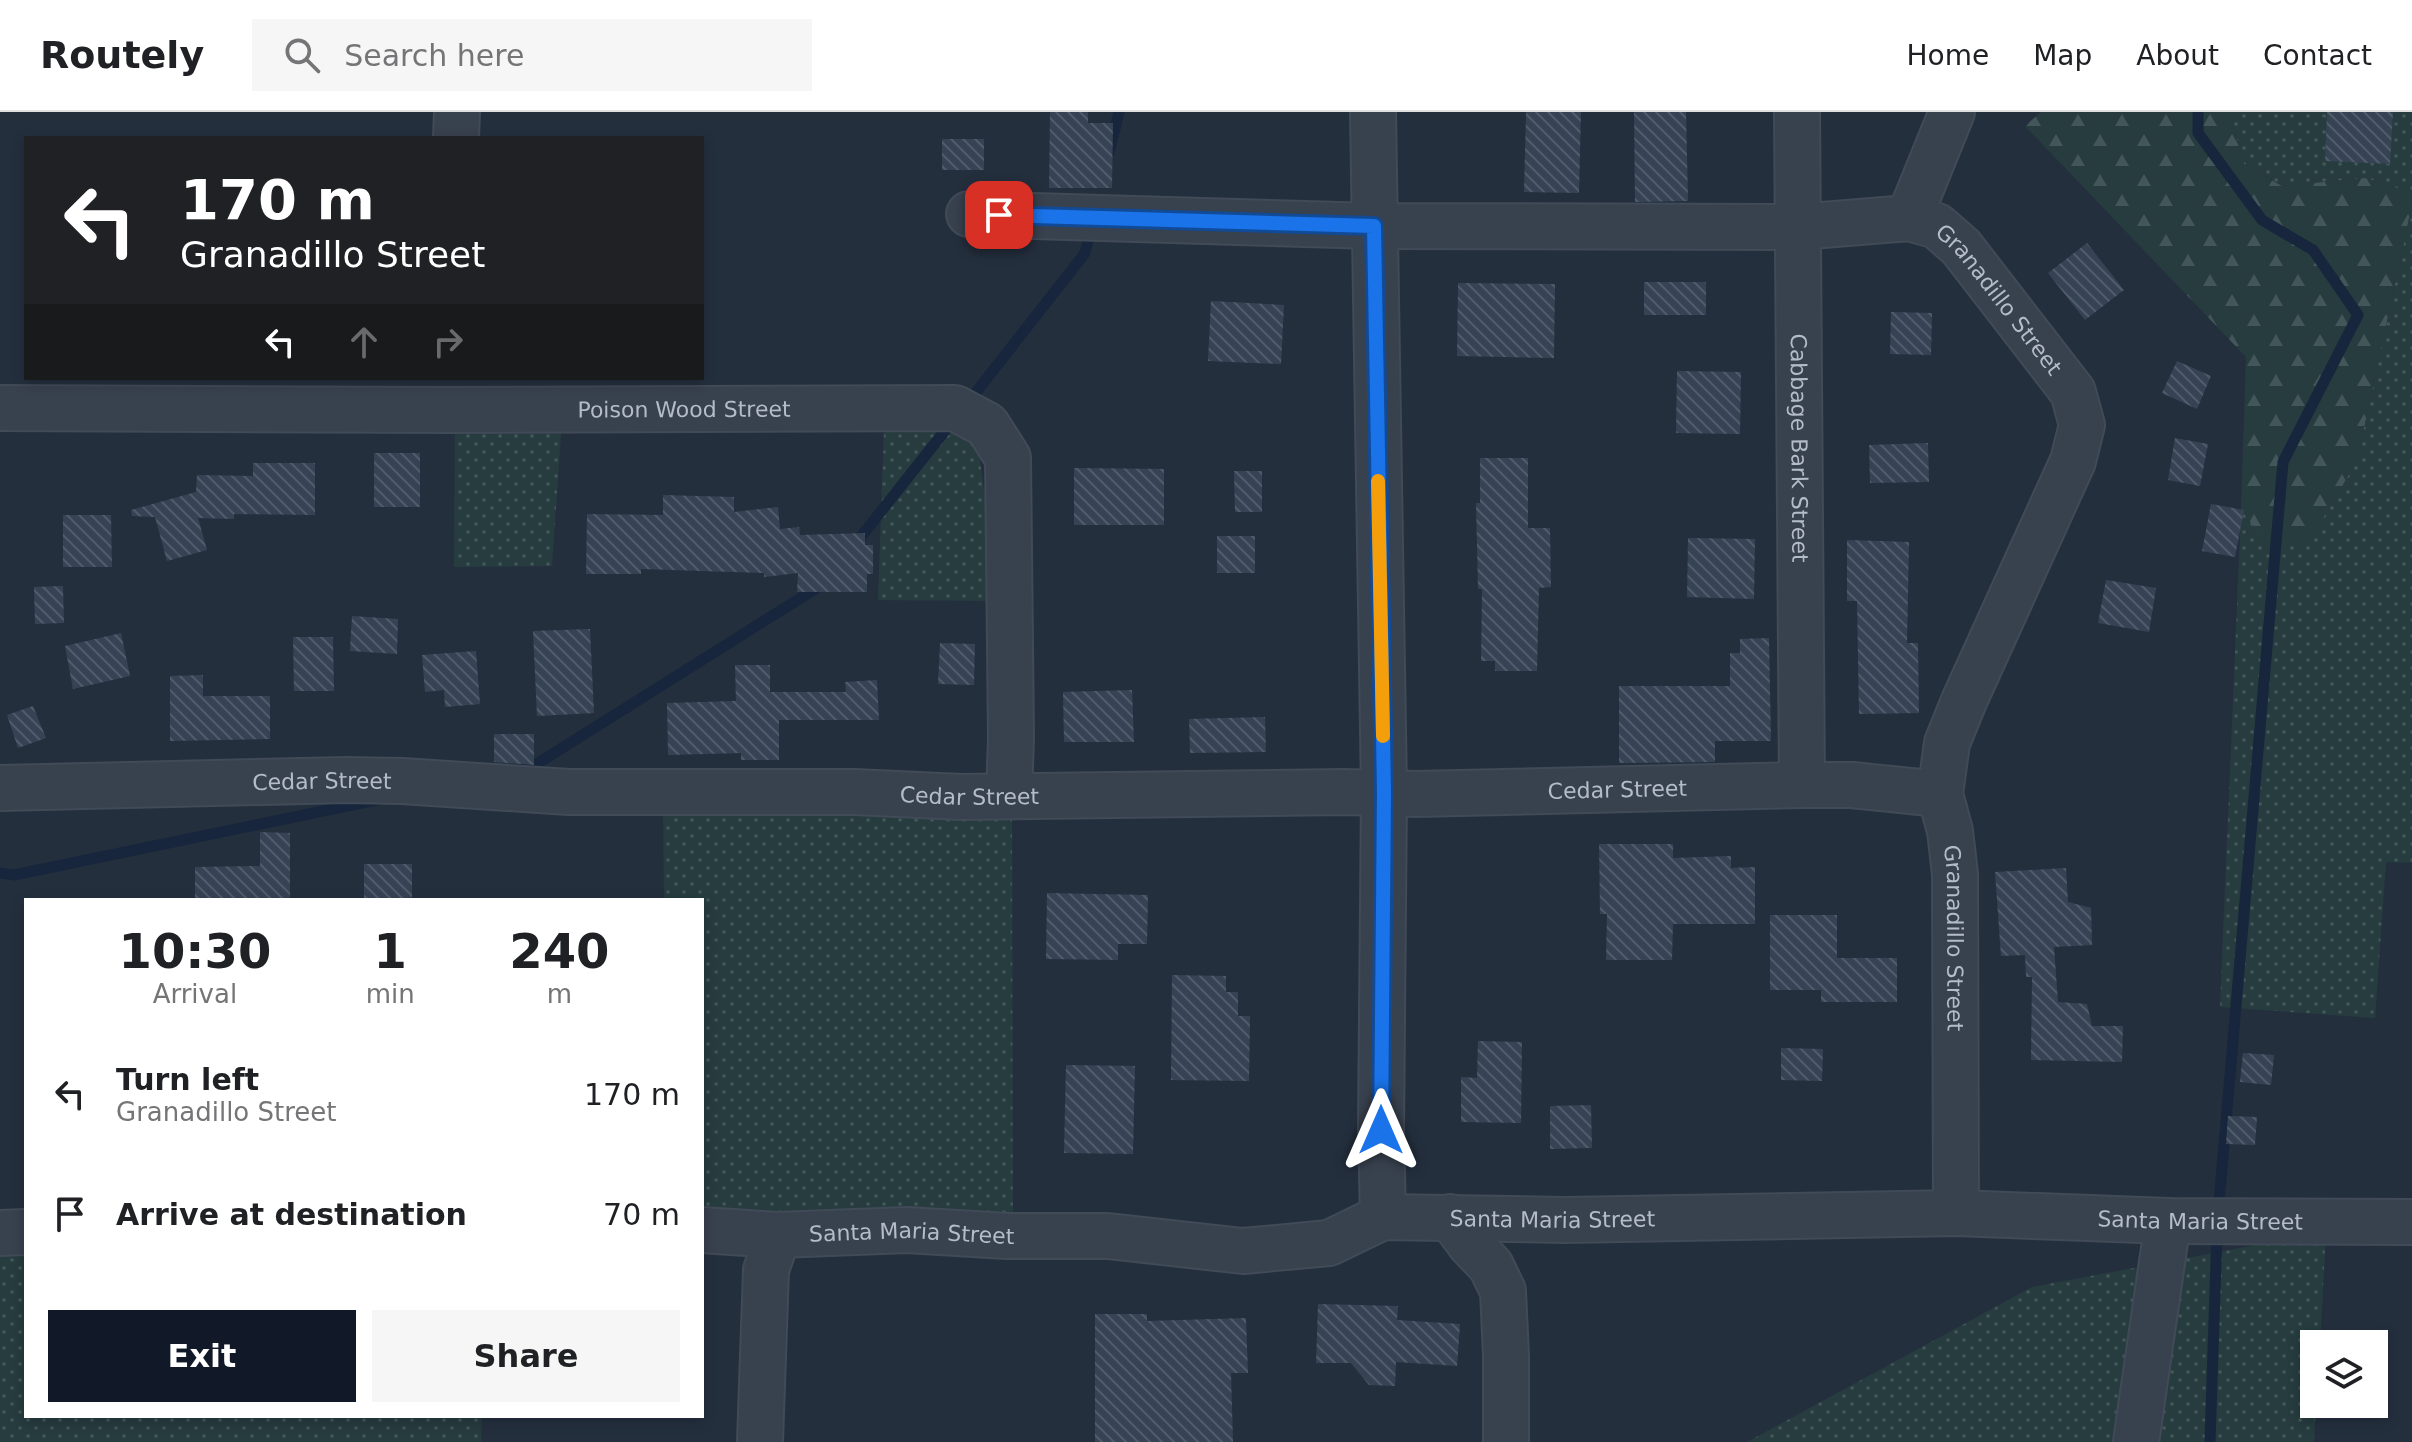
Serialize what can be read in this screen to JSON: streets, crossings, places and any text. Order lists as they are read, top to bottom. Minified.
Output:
{"streets":{"street":["Granadillo Street","Poison Wood Street","Cabbage Bark Street","Cedar Street","Santa Maria Street"]},"crossings":[["Granadillo Street","Cabbage Bark Street"],["Granadillo Street","Cedar Street"],["Granadillo Street","Santa Maria Street"],["Poison Wood Street","Cedar Street"],["Cabbage Bark Street","Cedar Street"]],"page":{"header":"Routely","search":"Search here","nav":["Home","Map","About","Contact"],"turn":["170 m","Granadillo Street"],"eta":["10:30","Arrival","1","min","240","m"],"list":[{"name":"Turn left","note":"Granadillo Street","value":"170 m"},{"name":"Arrive at destination","value":"70 m"}],"buttons":["Exit","Share"]}}
